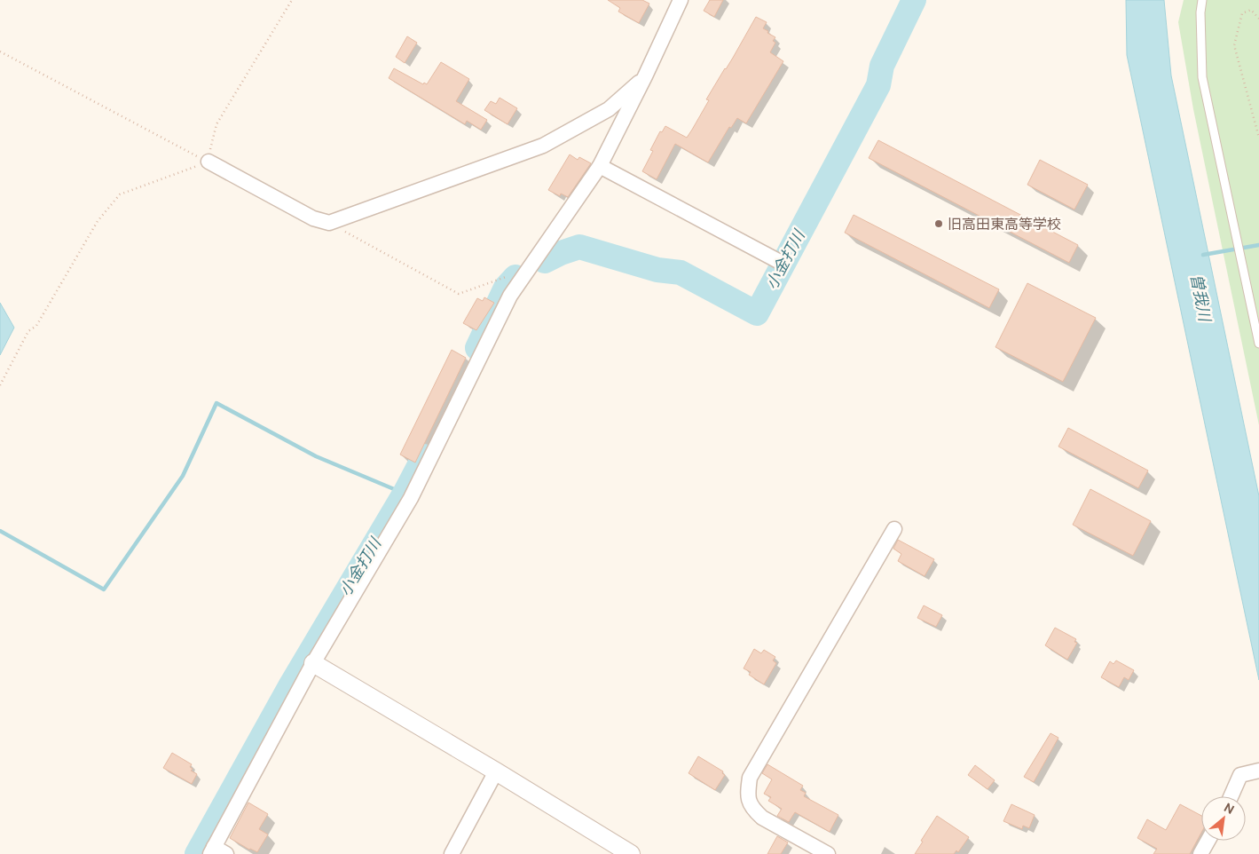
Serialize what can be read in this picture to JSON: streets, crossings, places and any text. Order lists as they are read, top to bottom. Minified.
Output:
{"water":["小金打川","曽我川"],"places":["旧高田東高等学校"],"north":"top right"}
